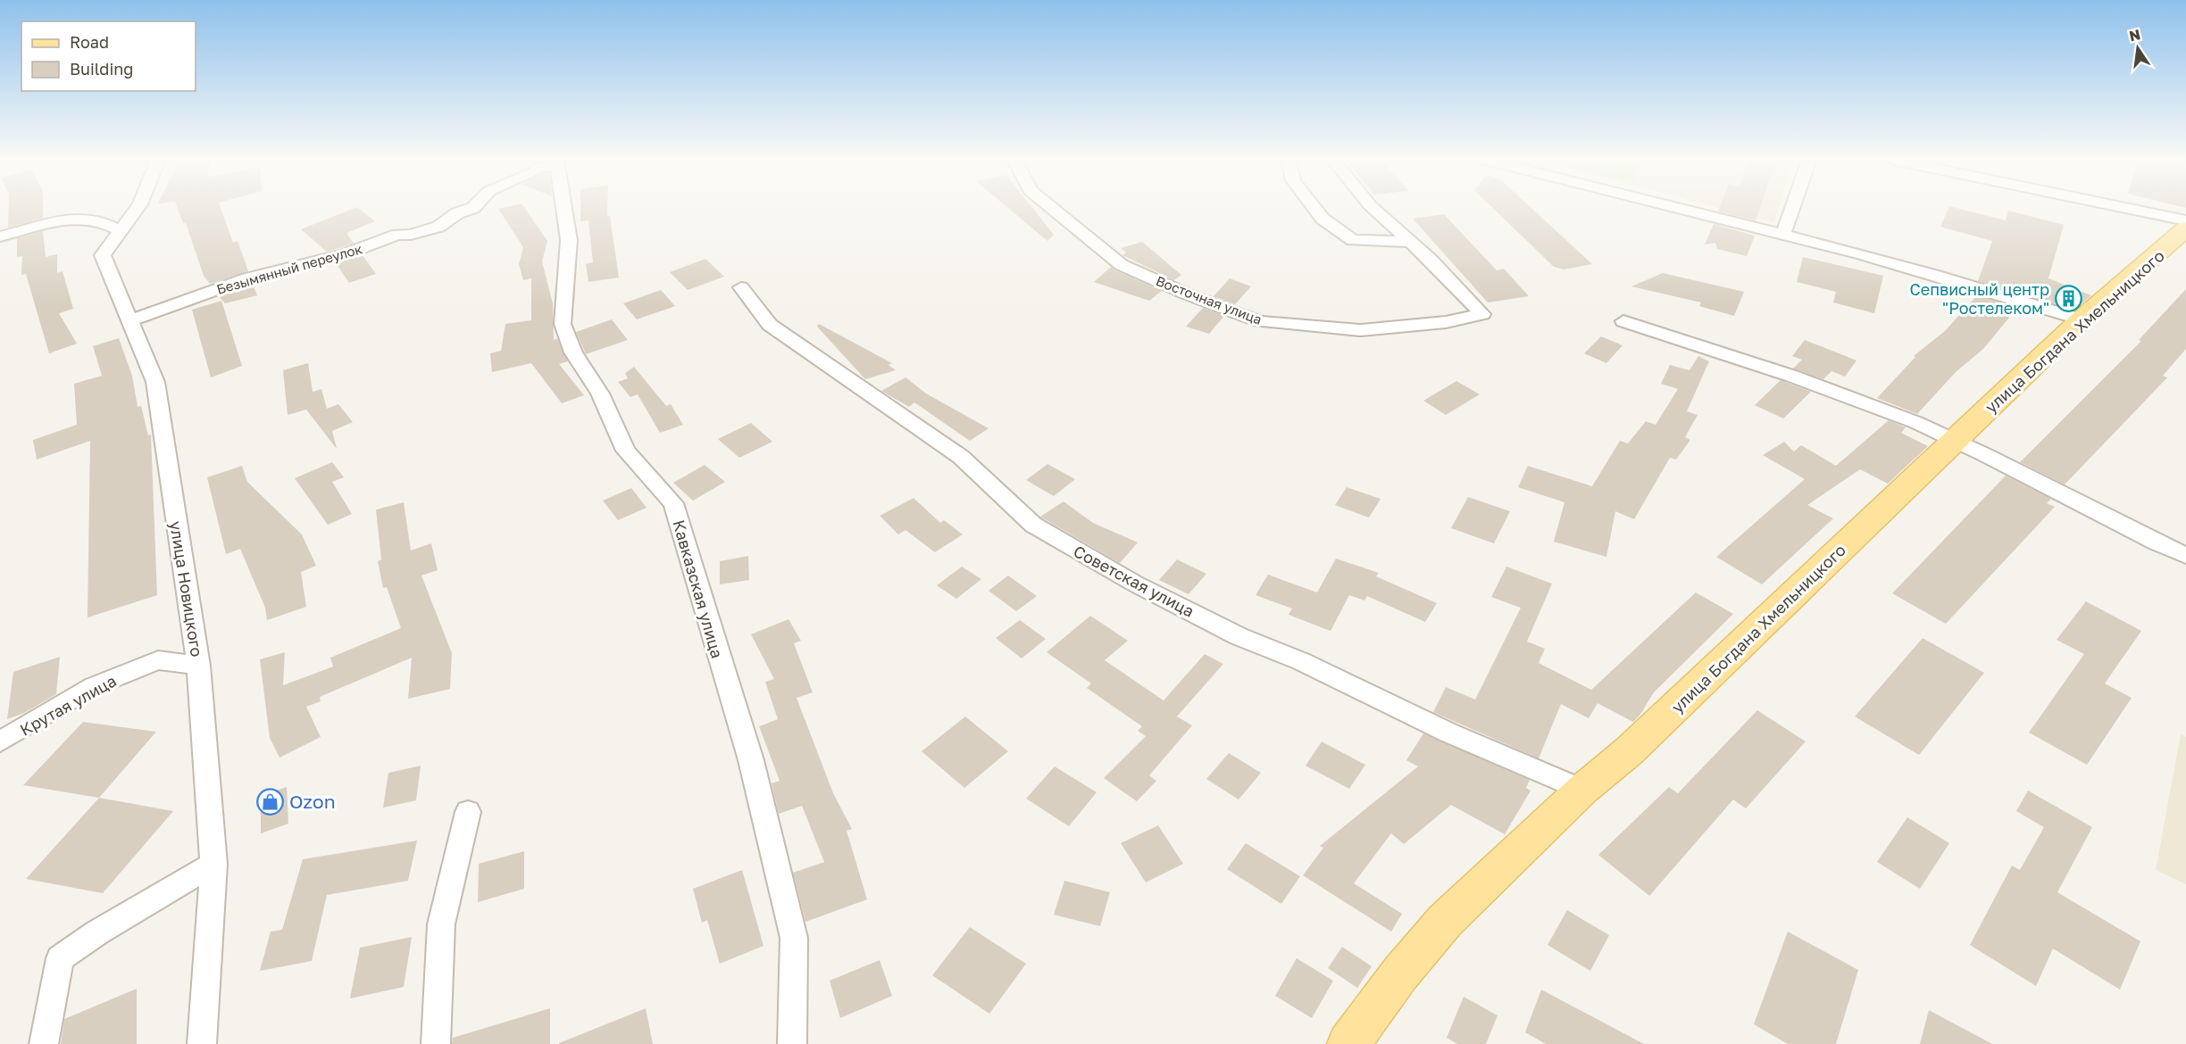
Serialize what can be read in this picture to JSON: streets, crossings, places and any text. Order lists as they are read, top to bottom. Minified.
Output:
{"streets":{"main road":["улица Богдана Хмельницкого"],"street":["Безымянный переулок","Восточная улица","Советская улица","улица Новицкого","Кавказская улица","Крутая улица"]},"crossings":[["Безымянный переулок","улица Новицкого"],["улица Богдана Хмельницкого","Советская улица"],["улица Новицкого","Крутая улица"]],"places":{"building":["Сепвисный центр \"Ростелеком\""],"shop":["Ozon"]},"legend":["Road","Building"],"north":"top"}
